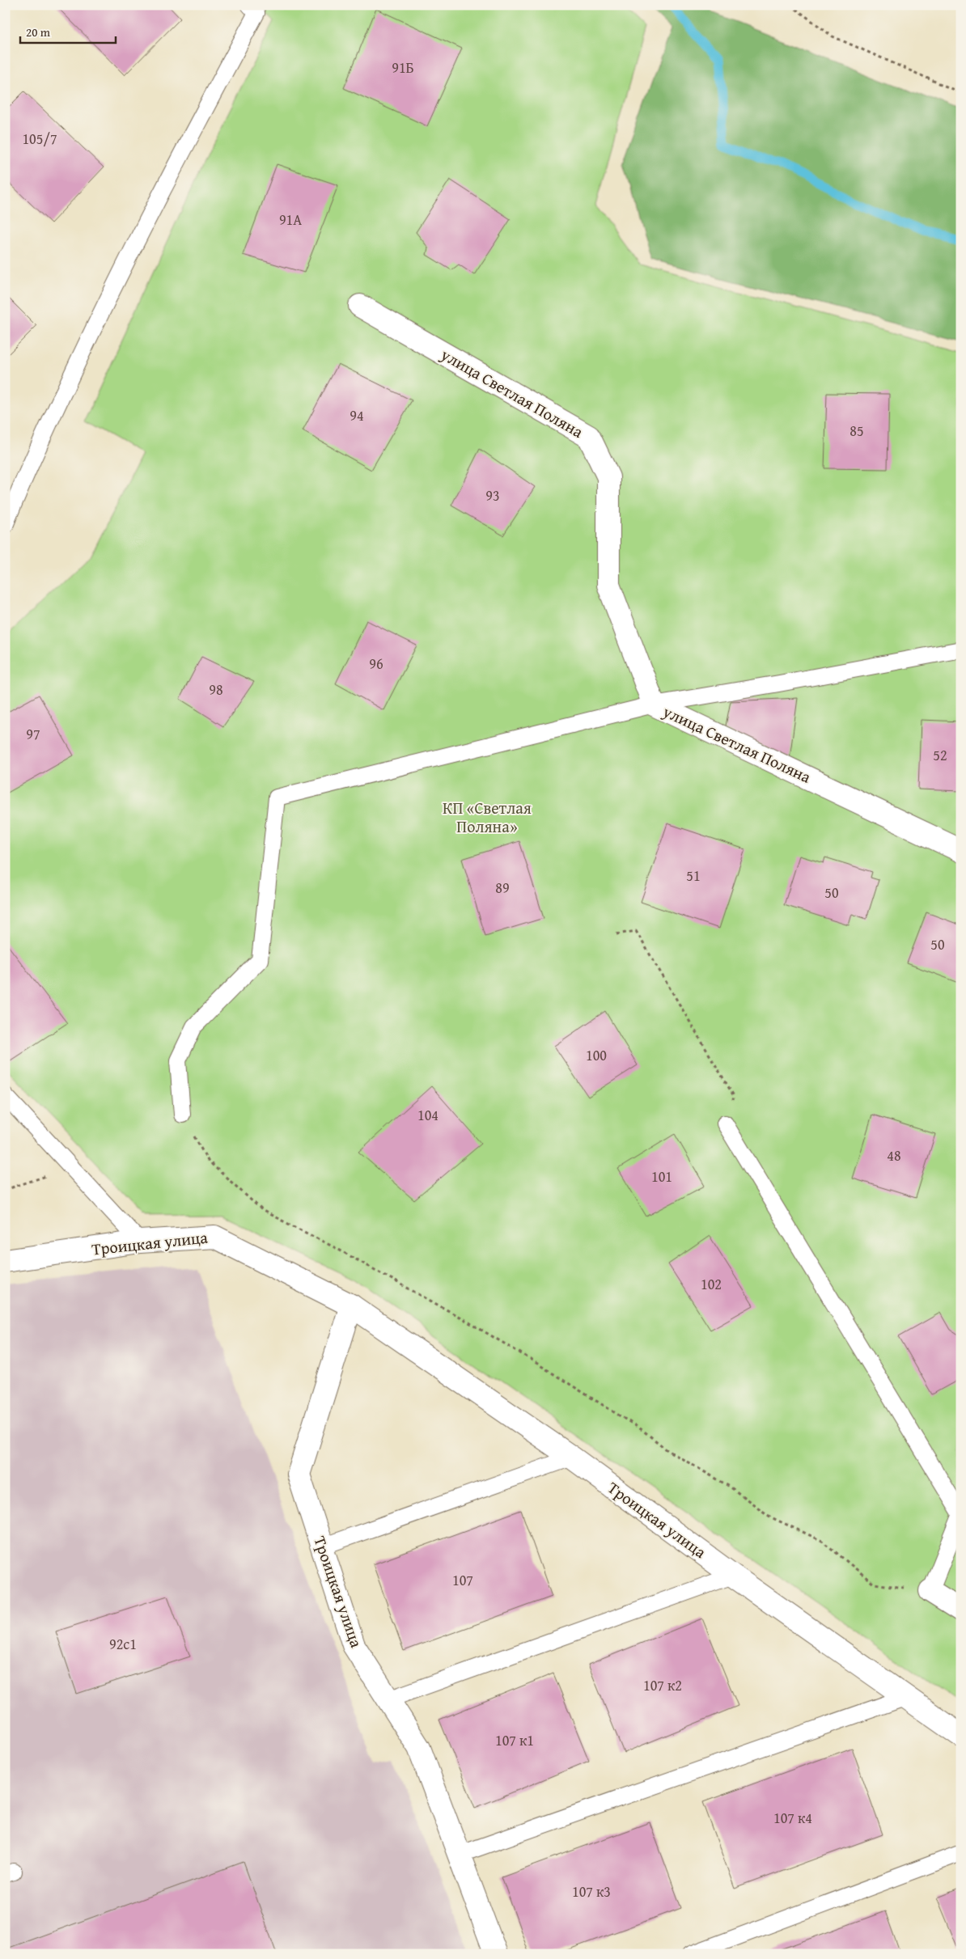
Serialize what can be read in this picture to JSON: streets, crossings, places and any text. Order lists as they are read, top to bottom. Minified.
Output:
{"streets":{"street":["улица Светлая Поляна","Троицкая улица"]},"parks":["КП «Светлая Поляна»"],"house_numbers":["91Б","105/7","91А","94","85","93","96","98","97","52","51","89","50","50","100","104","48","101","102","107","92с1","107 к2","107 к1","107 к4","107 к3"],"scale_bar":"20 m"}
